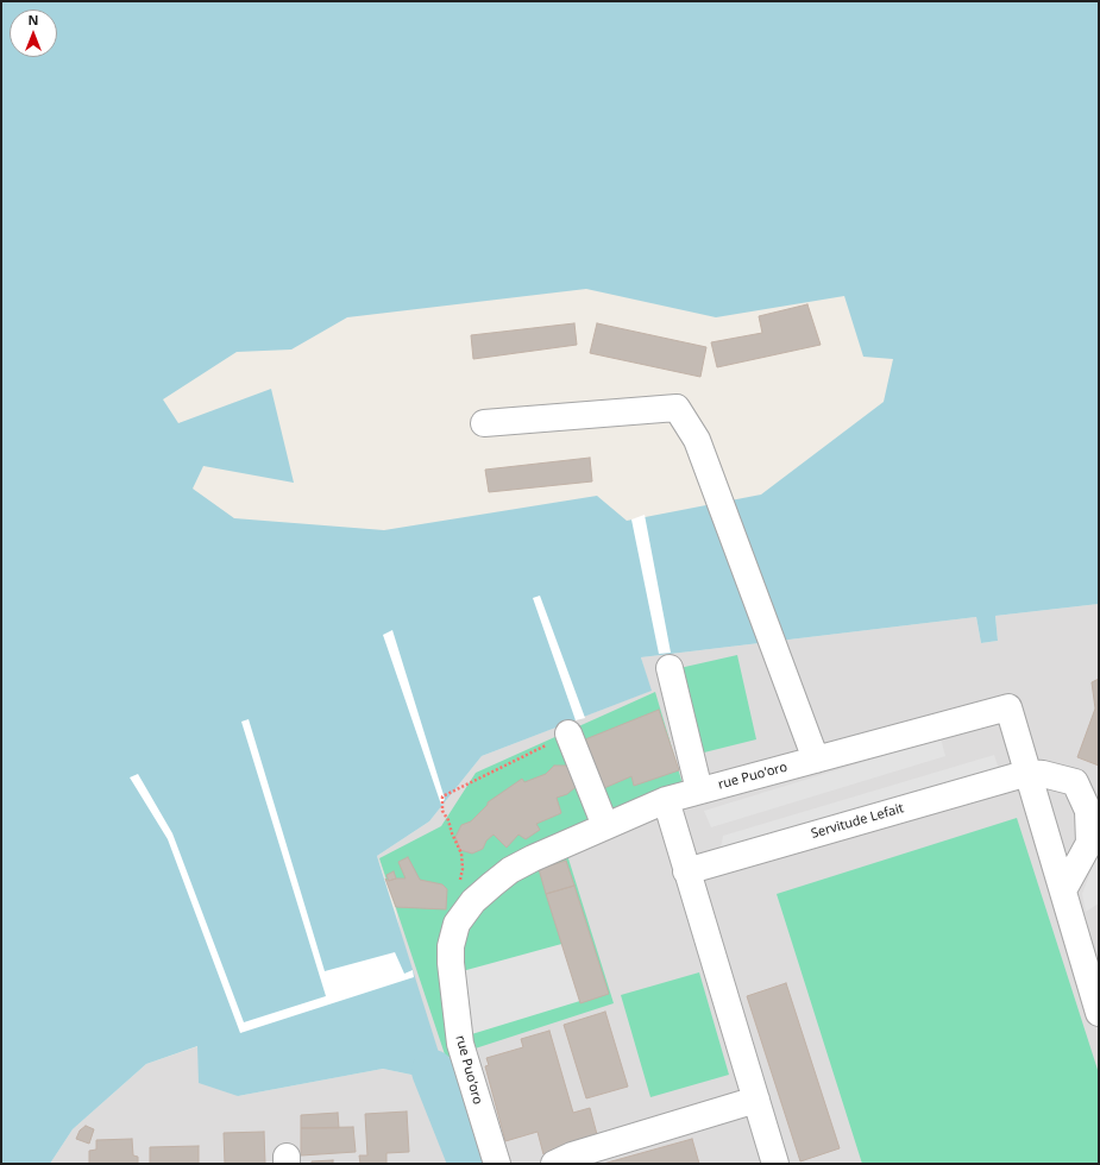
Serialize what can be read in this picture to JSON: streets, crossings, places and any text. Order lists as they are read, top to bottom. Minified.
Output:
{"streets":{"street":["rue Puo'oro","Servitude Lefait"]},"crossings":[["rue Puo'oro","Servitude Lefait"]],"north":"top"}
